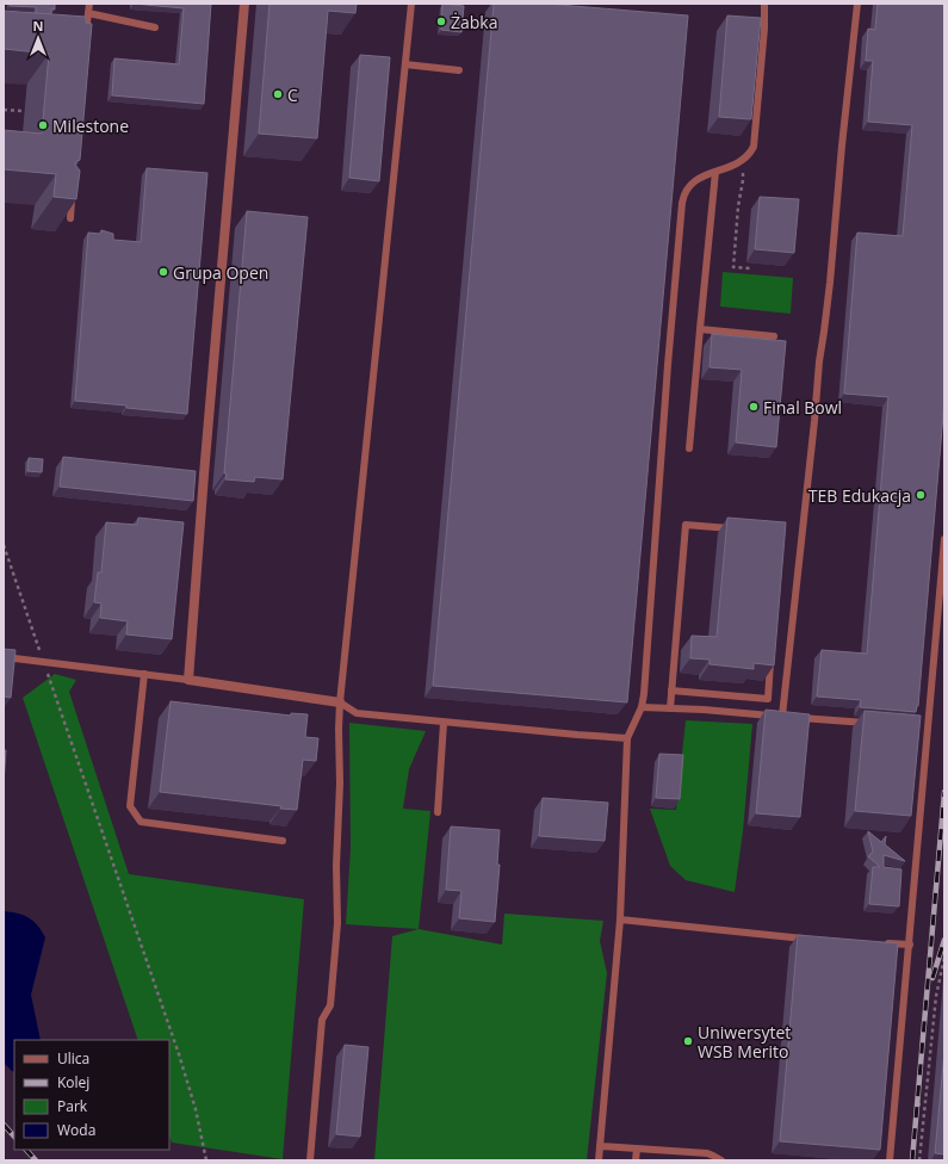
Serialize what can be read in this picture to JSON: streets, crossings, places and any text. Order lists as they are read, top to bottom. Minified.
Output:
{"places":["Żabka","C","Milestone","Grupa Open","Final Bowl","TEB Edukacja","Uniwersytet WSB Merito"],"legend":["Ulica","Kolej","Park","Woda"],"north":"top"}
